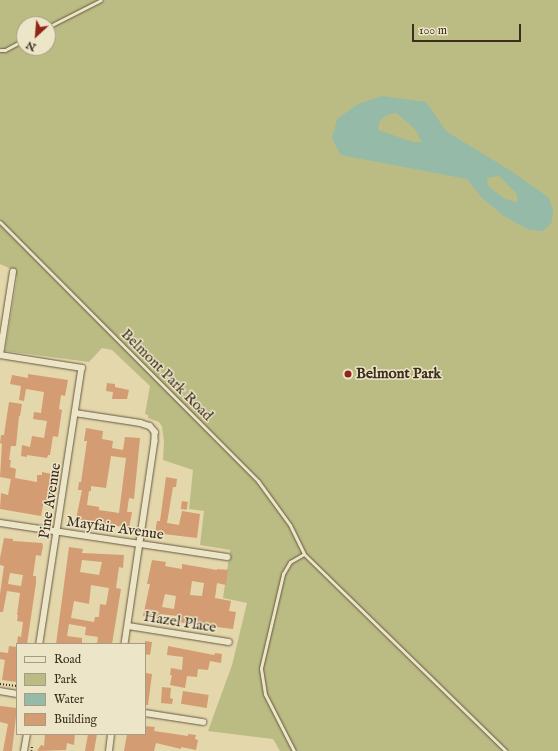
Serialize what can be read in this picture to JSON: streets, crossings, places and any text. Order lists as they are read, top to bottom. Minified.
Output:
{"streets":{"street":["Pine Avenue","Mayfair Avenue","Hazel Place"],"lane":["Belmont Park Road"]},"crossings":[["Pine Avenue","Mayfair Avenue"]],"places":["Belmont Park"],"legend":["Road","Park","Water","Building"],"scale_bar":"100 m","north":"bottom left"}
